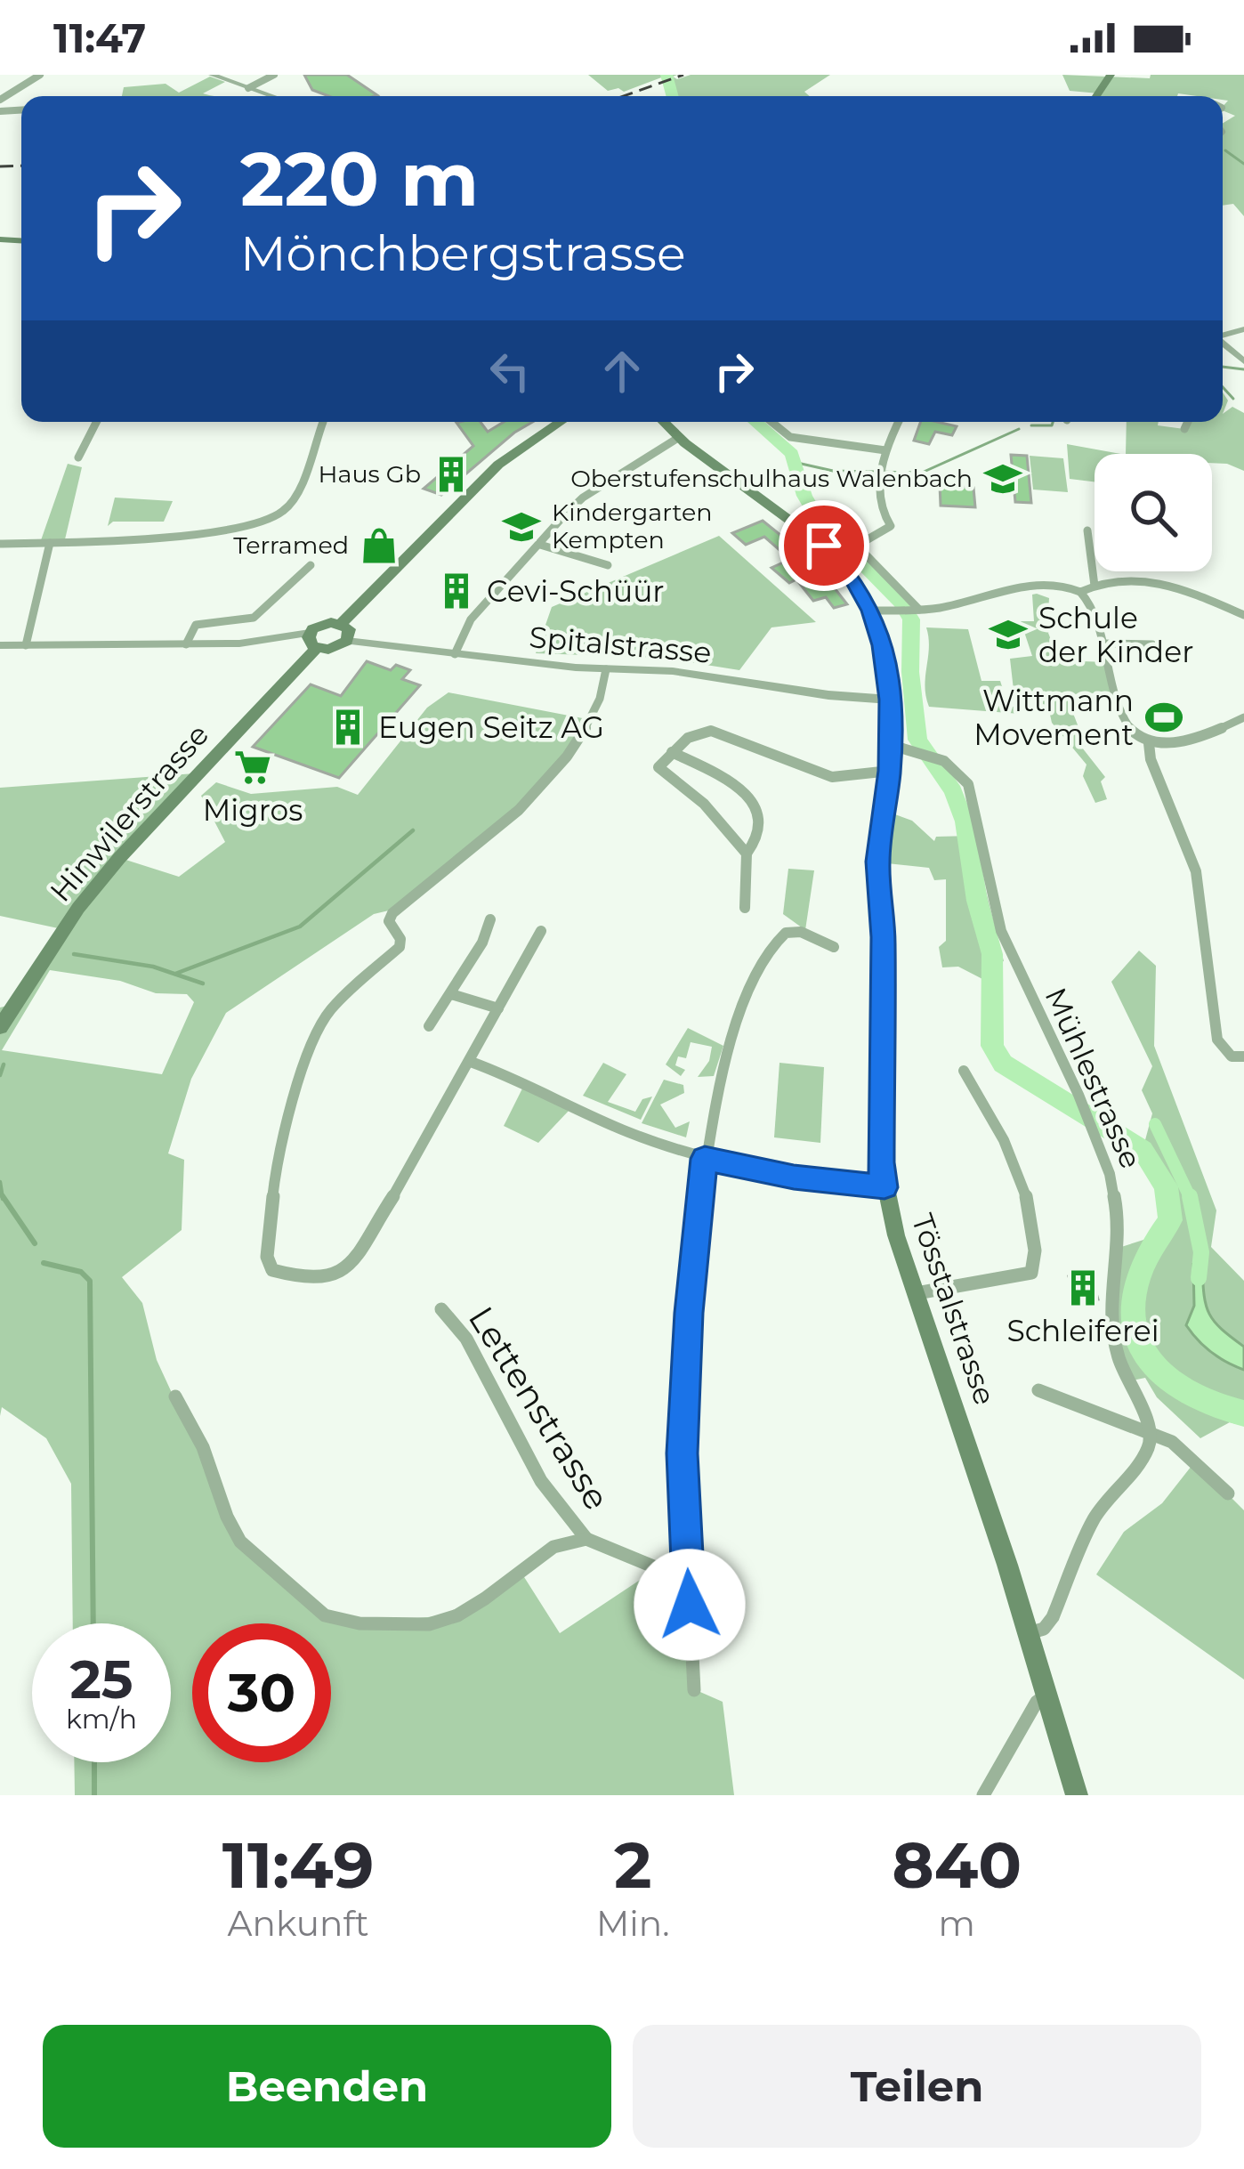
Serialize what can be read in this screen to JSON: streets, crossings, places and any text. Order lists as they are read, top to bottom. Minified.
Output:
{"streets":{"main road":["Hinwilerstrasse","Tösstalstrasse"],"street":["Spitalstrasse","Mühlestrasse","Lettenstrasse"]},"crossings":[["Spitalstrasse","Hinwilerstrasse"],["Spitalstrasse","Tösstalstrasse"],["Mühlestrasse","Tösstalstrasse"]],"places":{"building":["Haus Gb","Cevi-Schüür","Eugen Seitz AG","Schleiferei"],"school or university":["Oberstufenschulhaus Walenbach","Kindergarten Kempten","Schule der Kinder"],"shop":["Terramed"],"sports":["Wittmann Movement"],"supermarket":["Migros"]},"page":{"status":"11:47","turn":["220 m","Mönchbergstrasse"],"speed":"25 km/h","limit":"30","eta":["11:49","Ankunft","2","Min.","840","m"],"buttons":["Beenden","Teilen"]}}
